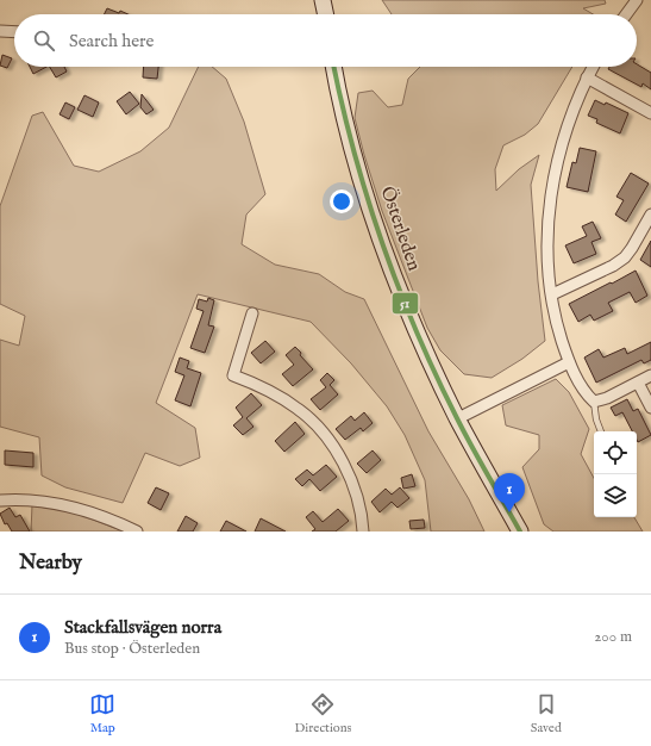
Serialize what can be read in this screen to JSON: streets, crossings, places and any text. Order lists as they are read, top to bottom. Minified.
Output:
{"streets":{"main road":["Österleden"]},"lines":["transit line 51"],"page":{"search":"Search here","pins":"1","heading":"Nearby","list":[{"mark":"1","name":"Stackfallsvägen norra","note":"Bus stop · Österleden","value":"200 m"}],"nav":["Map","Directions","Saved"]}}
